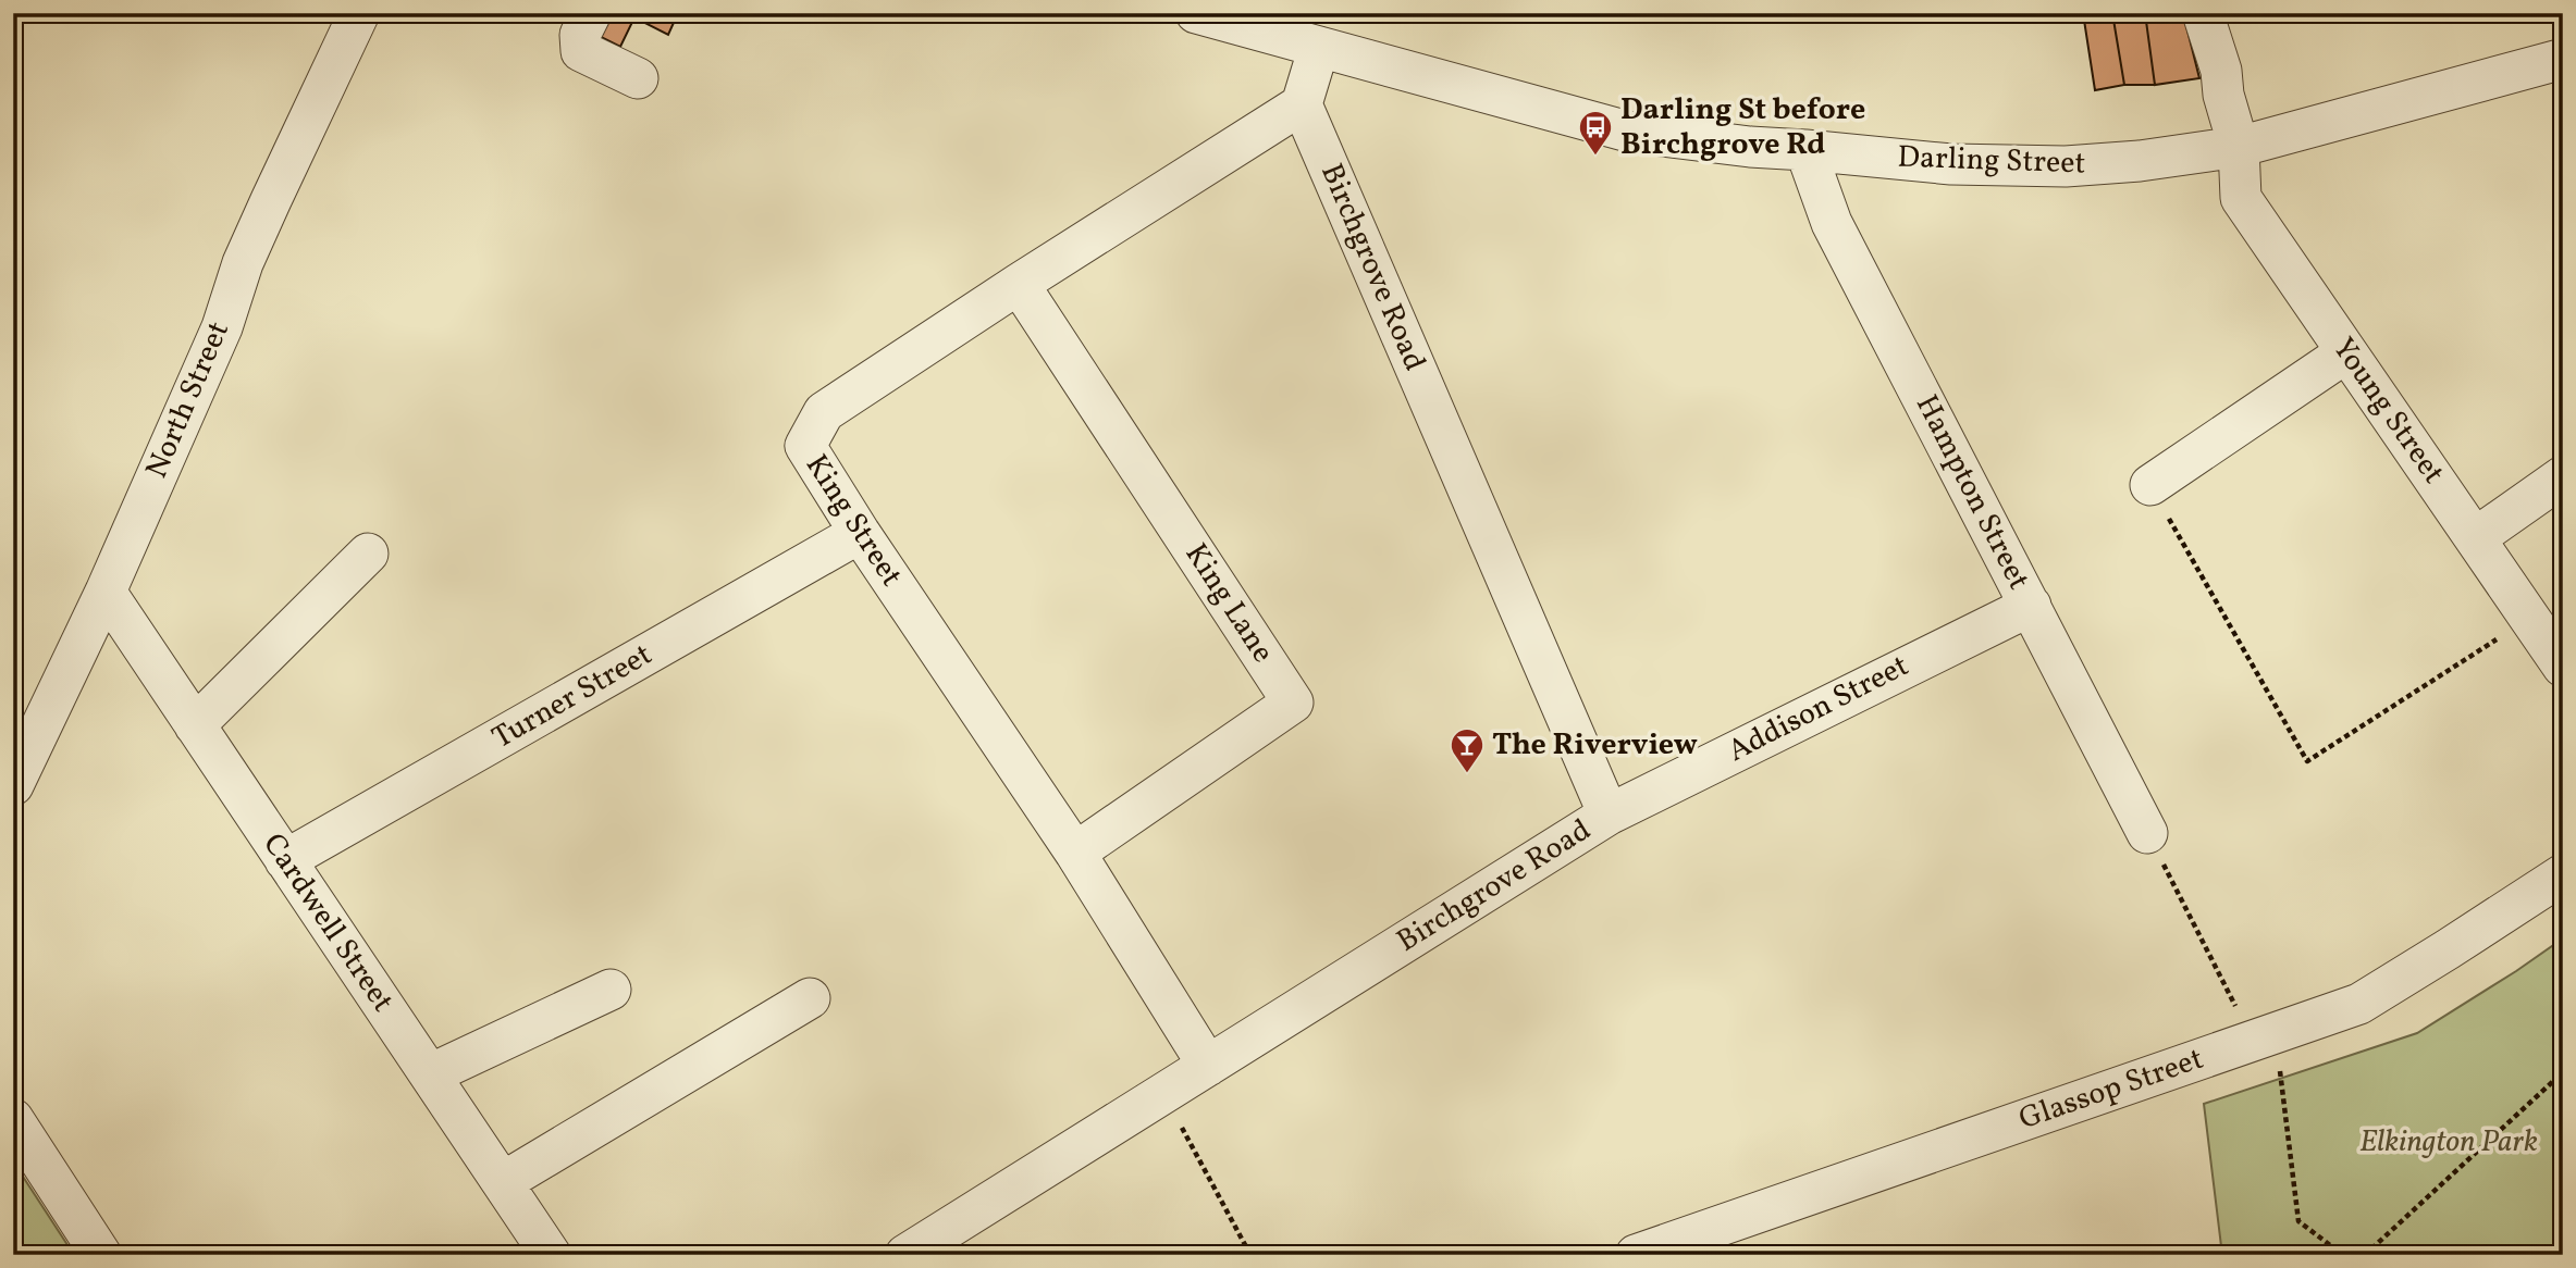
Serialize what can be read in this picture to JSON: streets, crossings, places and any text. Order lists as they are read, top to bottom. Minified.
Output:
{"streets":{"street":["Darling Street","Birchgrove Road","North Street","Young Street","Hampton Street","King Street","King Lane","Turner Street","Addison Street","Cardwell Street","Glassop Street"]},"crossings":[["Darling Street","Young Street"],["Darling Street","Hampton Street"],["Birchgrove Road","King Street"],["Birchgrove Road","Addison Street"],["North Street","Cardwell Street"],["Hampton Street","Addison Street"],["King Street","King Lane"],["King Street","Turner Street"],["Turner Street","Cardwell Street"]],"parks":["Elkington Park"],"places":{"bus stop":["Darling St before Birchgrove Rd"],"bar":["The Riverview"]}}
